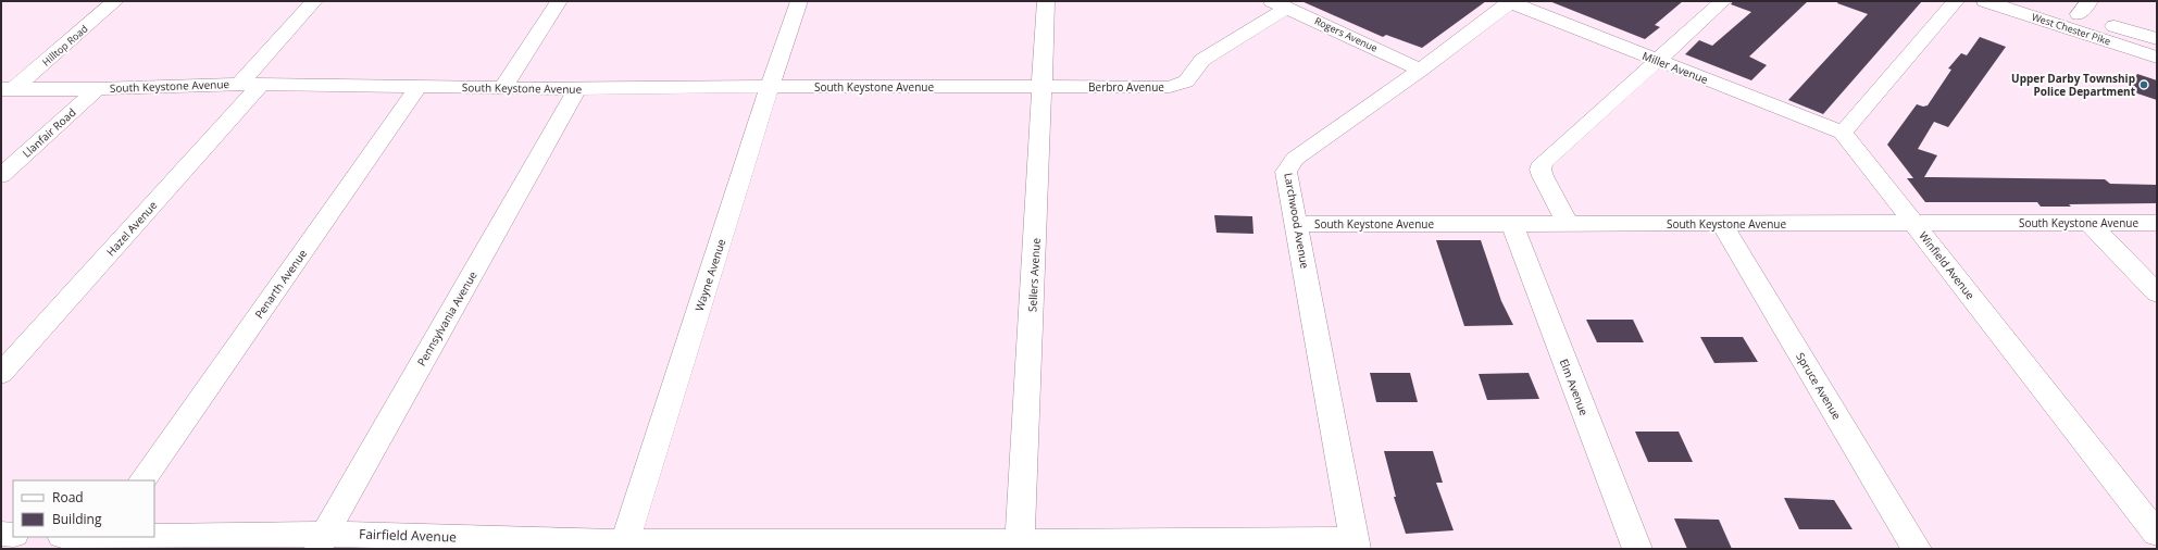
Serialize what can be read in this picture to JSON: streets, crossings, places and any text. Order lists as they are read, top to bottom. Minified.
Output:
{"streets":{"street":["West Chester Pike","Rogers Avenue","Hilltop Road","Miller Avenue","South Keystone Avenue","Berbro Avenue","Llanfair Road","Larchwood Avenue","Hazel Avenue","Winfield Avenue","Wayne Avenue","Sellers Avenue","Penarth Avenue","Pennsylvania Avenue","Spruce Avenue","Elm Avenue","Fairfield Avenue"]},"crossings":[["Rogers Avenue","Berbro Avenue"],["Rogers Avenue","Larchwood Avenue"],["Hilltop Road","South Keystone Avenue"],["Miller Avenue","Larchwood Avenue"],["Miller Avenue","Winfield Avenue"],["South Keystone Avenue","Berbro Avenue"],["South Keystone Avenue","Llanfair Road"],["South Keystone Avenue","Larchwood Avenue"],["South Keystone Avenue","Hazel Avenue"],["South Keystone Avenue","Winfield Avenue"],["South Keystone Avenue","Wayne Avenue"],["South Keystone Avenue","Sellers Avenue"],["South Keystone Avenue","Penarth Avenue"],["South Keystone Avenue","Pennsylvania Avenue"],["South Keystone Avenue","Spruce Avenue"],["South Keystone Avenue","Elm Avenue"],["Berbro Avenue","Sellers Avenue"],["Larchwood Avenue","Fairfield Avenue"],["Wayne Avenue","Fairfield Avenue"],["Sellers Avenue","Fairfield Avenue"],["Pennsylvania Avenue","Fairfield Avenue"]],"places":["Upper Darby Township Police Department"],"legend":["Road","Building"]}
